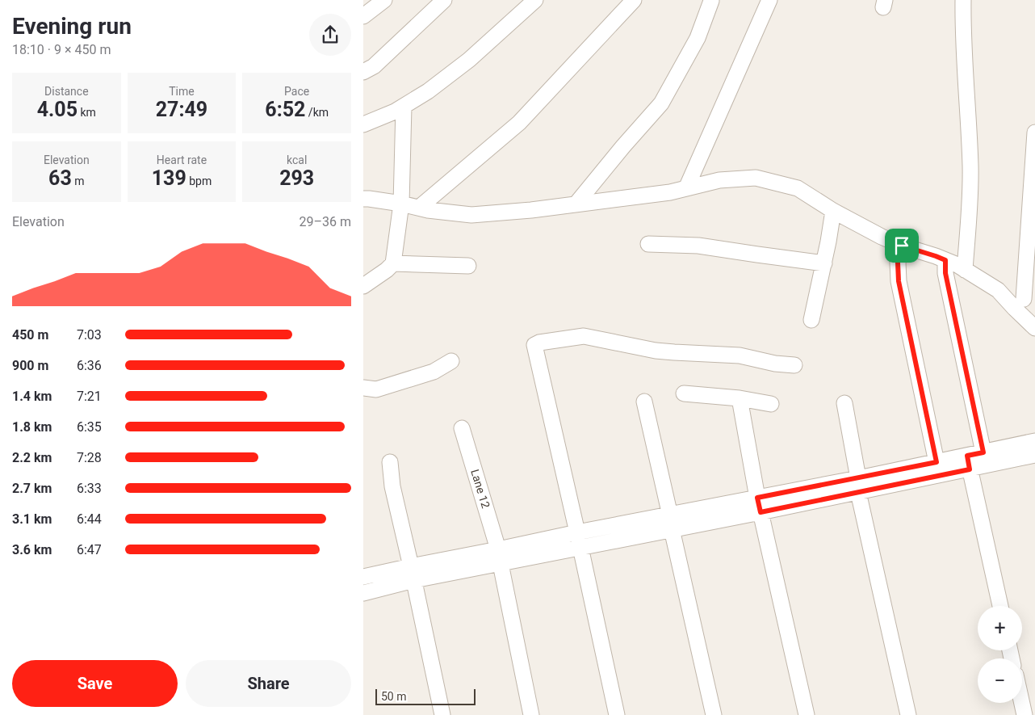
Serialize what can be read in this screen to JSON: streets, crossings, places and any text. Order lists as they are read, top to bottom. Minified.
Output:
{"streets":{"street":["Lane 12"]},"scale_bar":"50 m","page":{"heading":["Evening run","18:10 · 9 × 450 m"],"stats":[["Distance","4.05 km"],["Time","27:49"],["Pace","6:52 /km"],["Elevation","63 m"],["Heart rate","139 bpm"],["kcal","293"]],"chart":["Elevation","29–36 m"],"list":[{"name":"450 m","note":"7:03"},{"name":"900 m","note":"6:36"},{"name":"1.4 km","note":"7:21"},{"name":"1.8 km","note":"6:35"},{"name":"2.2 km","note":"7:28"},{"name":"2.7 km","note":"6:33"},{"name":"3.1 km","note":"6:44"},{"name":"3.6 km","note":"6:47"}],"map_buttons":["+","−"],"buttons":["Save","Share"],"scale":"50 m"}}
